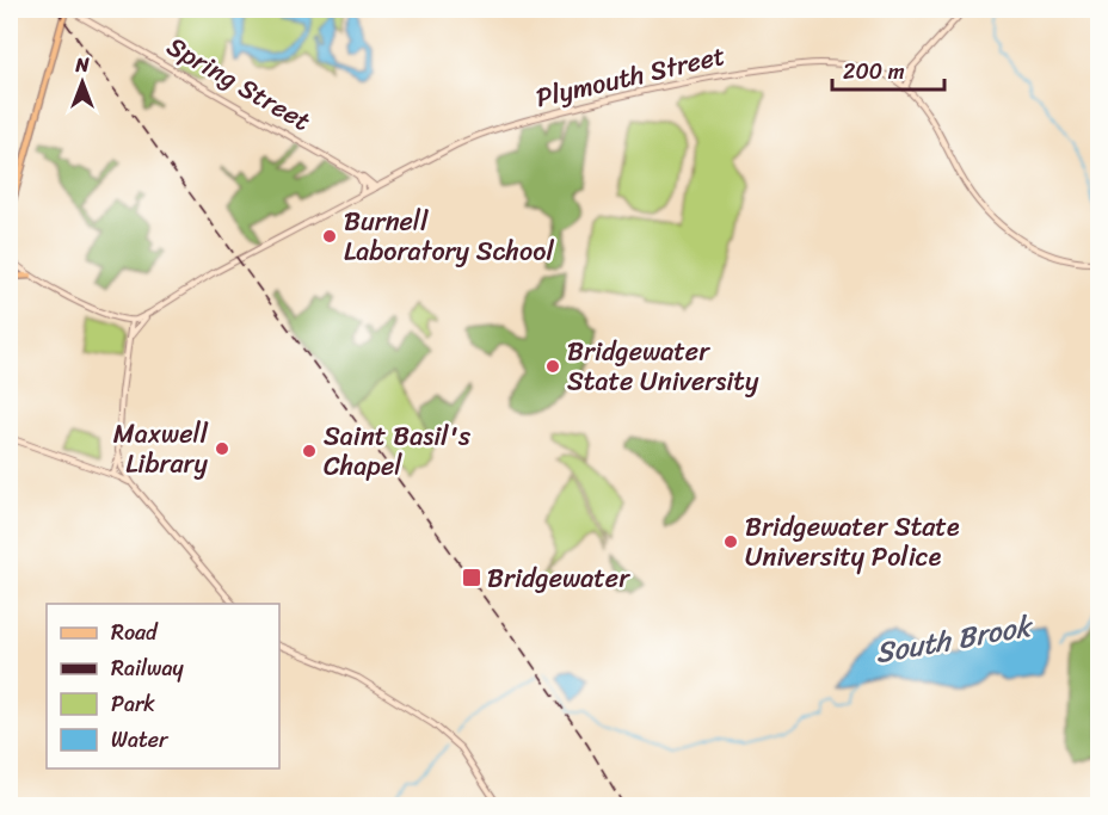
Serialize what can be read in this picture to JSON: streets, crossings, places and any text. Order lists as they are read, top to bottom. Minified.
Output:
{"streets":{"main road":["Plymouth Street","Spring Street"]},"crossings":[["Plymouth Street","Spring Street"]],"water":["South Brook"],"places":{"other":["Burnell Laboratory School","Bridgewater State University","Maxwell Library","Saint Basil's Chapel","Bridgewater State University Police"],"transit":["Bridgewater"]},"legend":["Road","Railway","Park","Water"],"scale_bar":"200 m","north":"top"}
